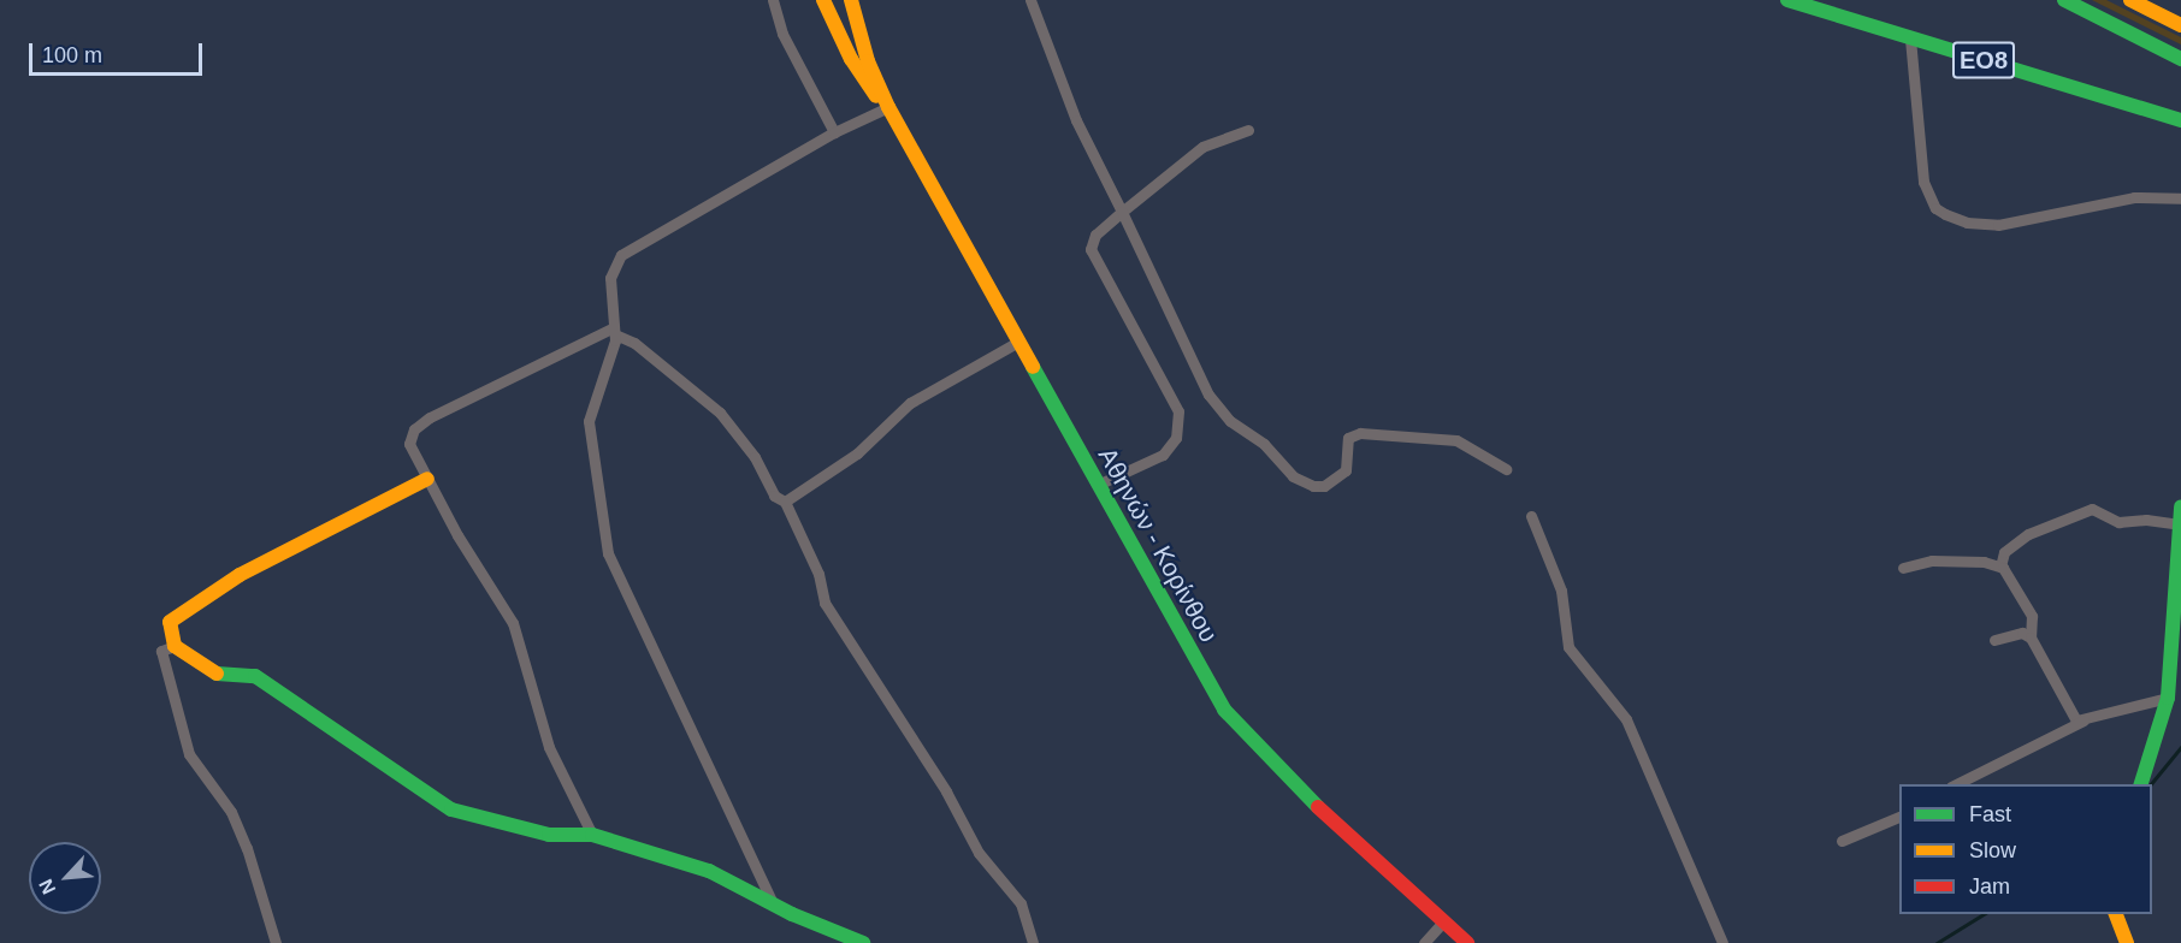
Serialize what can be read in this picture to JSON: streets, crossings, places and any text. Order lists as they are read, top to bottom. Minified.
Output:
{"streets":{"main road":["ΕΟ8","Αθηνών - Κορίνθου"]},"legend":["Fast","Slow","Jam"],"scale_bar":"100 m","north":"bottom left"}
